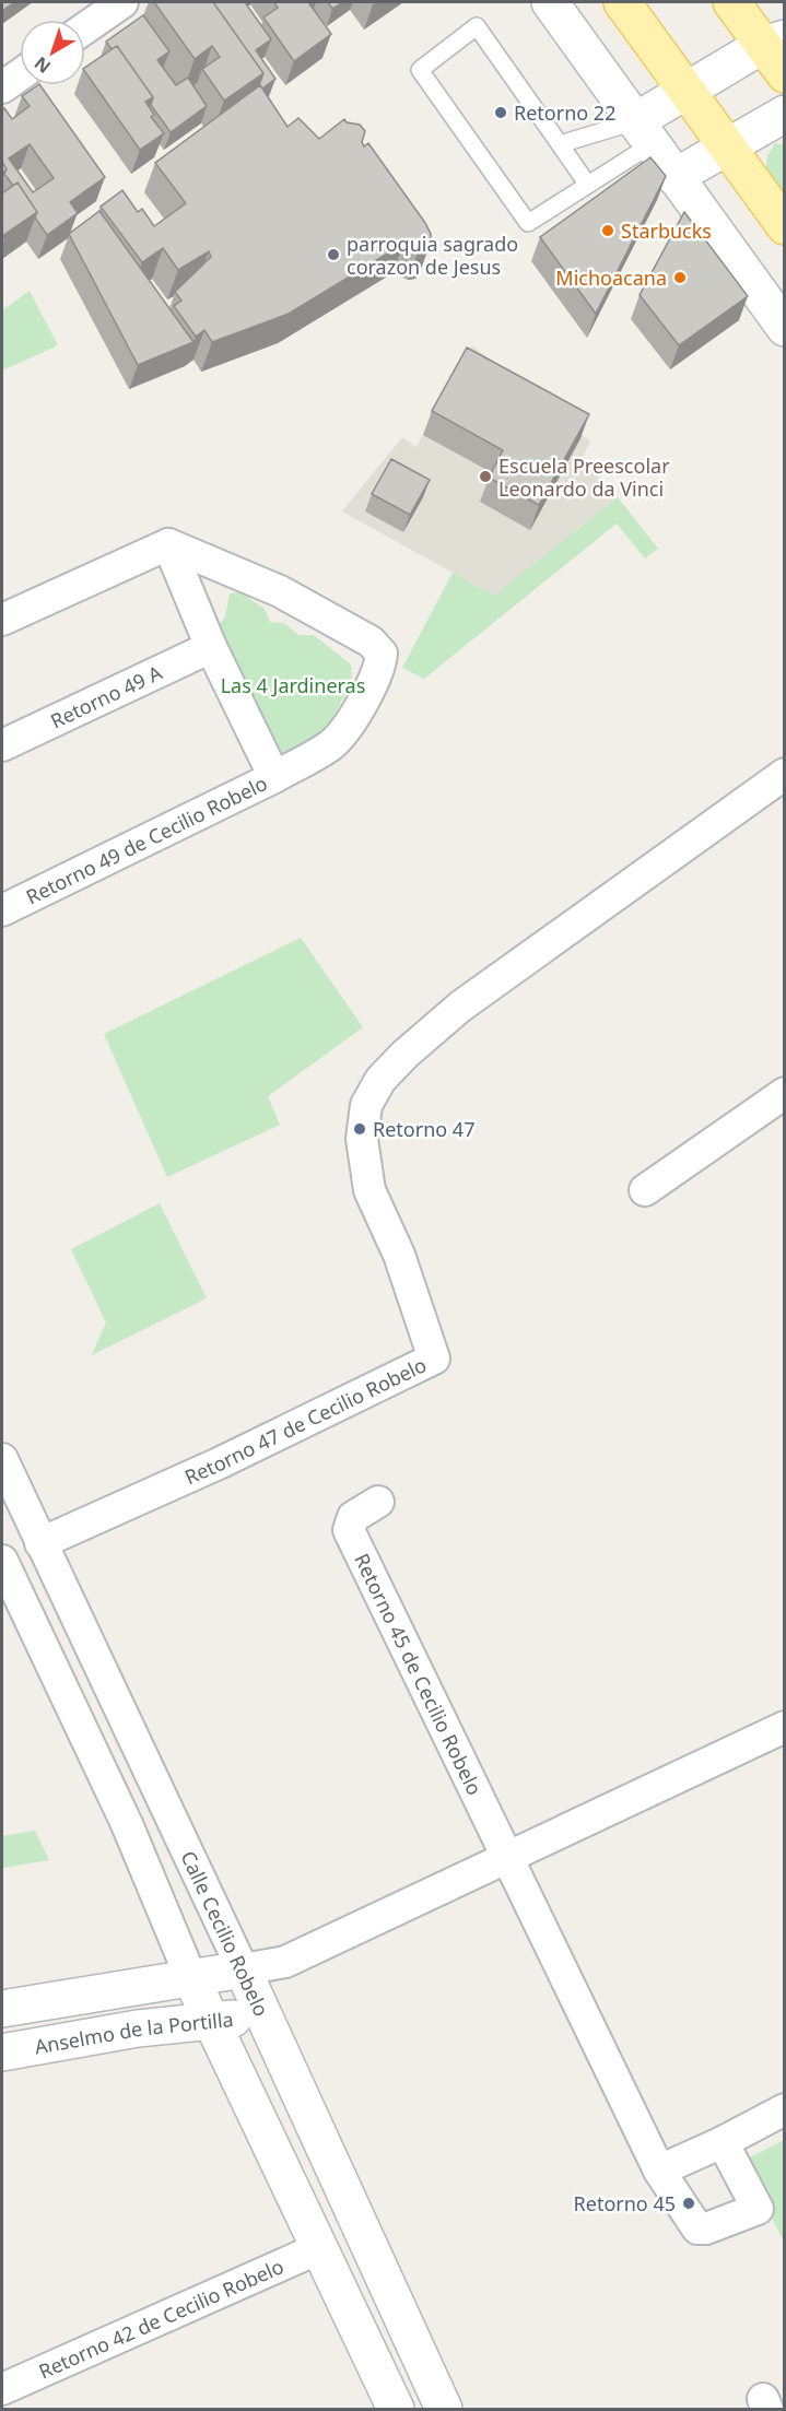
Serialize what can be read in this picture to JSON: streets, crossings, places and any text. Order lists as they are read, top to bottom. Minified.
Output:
{"streets":{"street":["Retorno 49 A","Retorno 49 de Cecilio Robelo","Retorno 47 de Cecilio Robelo","Retorno 45 de Cecilio Robelo","Calle Cecilio Robelo","Anselmo de la Portilla","Retorno 42 de Cecilio Robelo"]},"crossings":[["Retorno 49 A","Retorno 49 de Cecilio Robelo"],["Retorno 47 de Cecilio Robelo","Calle Cecilio Robelo"],["Calle Cecilio Robelo","Anselmo de la Portilla"]],"parks":["Las 4 Jardineras"],"places":["Retorno 22","Starbucks","parroquia sagrado corazon de Jesus","Michoacana","Escuela Preescolar Leonardo da Vinci","Retorno 47","Retorno 45"],"north":"bottom left"}
